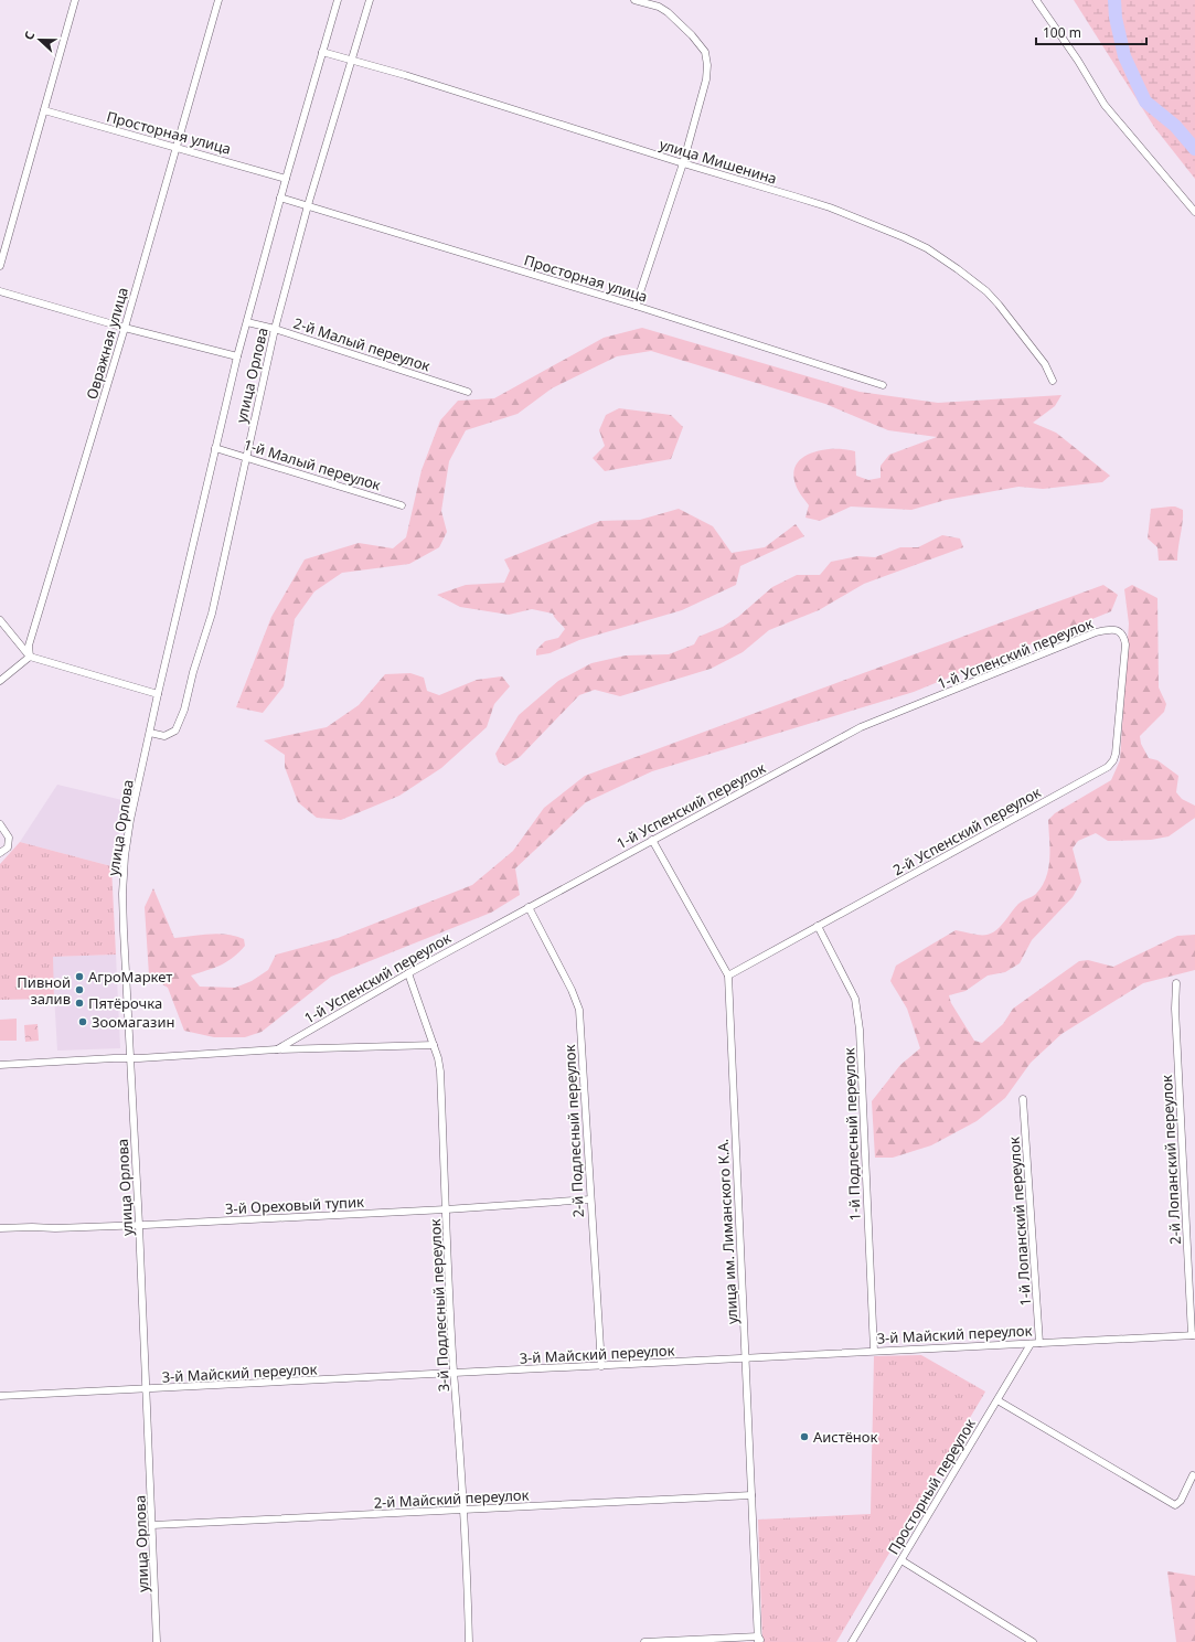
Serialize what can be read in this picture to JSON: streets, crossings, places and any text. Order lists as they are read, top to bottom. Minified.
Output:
{"streets":{"street":["Просторная улица","улица Мишенина","Овражная улица","2-й Малый переулок","улица Орлова","1-й Малый переулок","1-й Успенский переулок","2-й Успенский переулок","2-й Подлесный переулок","1-й Подлесный переулок","2-й Лопанский переулок","3-й Ореховый тупик","1-й Лопанский переулок","улица им. Лиманского К.А.","3-й Подлесный переулок","3-й Майский переулок","Просторный переулок","2-й Майский переулок"]},"crossings":[["Просторная улица","Овражная улица"],["Просторная улица","улица Орлова"],["улица Мишенина","улица Орлова"],["2-й Малый переулок","улица Орлова"],["улица Орлова","1-й Малый переулок"],["улица Орлова","1-й Успенский переулок"],["улица Орлова","3-й Ореховый тупик"],["улица Орлова","3-й Майский переулок"],["улица Орлова","2-й Майский переулок"],["1-й Успенский переулок","2-й Успенский переулок"],["1-й Успенский переулок","2-й Подлесный переулок"],["1-й Успенский переулок","улица им. Лиманского К.А."],["1-й Успенский переулок","3-й Подлесный переулок"],["2-й Успенский переулок","1-й Подлесный переулок"],["2-й Успенский переулок","улица им. Лиманского К.А."],["2-й Подлесный переулок","3-й Ореховый тупик"],["2-й Подлесный переулок","3-й Майский переулок"],["1-й Подлесный переулок","3-й Майский переулок"],["2-й Лопанский переулок","3-й Майский переулок"],["3-й Ореховый тупик","3-й Подлесный переулок"],["1-й Лопанский переулок","3-й Майский переулок"],["улица им. Лиманского К.А.","3-й Майский переулок"],["улица им. Лиманского К.А.","2-й Майский переулок"],["3-й Подлесный переулок","3-й Майский переулок"],["3-й Подлесный переулок","2-й Майский переулок"],["3-й Майский переулок","Просторный переулок"]],"places":["АгроМаркет","Пивной залив","Пятёрочка","Зоомагазин","Аистёнок"],"scale_bar":"100 m","north":"left"}
